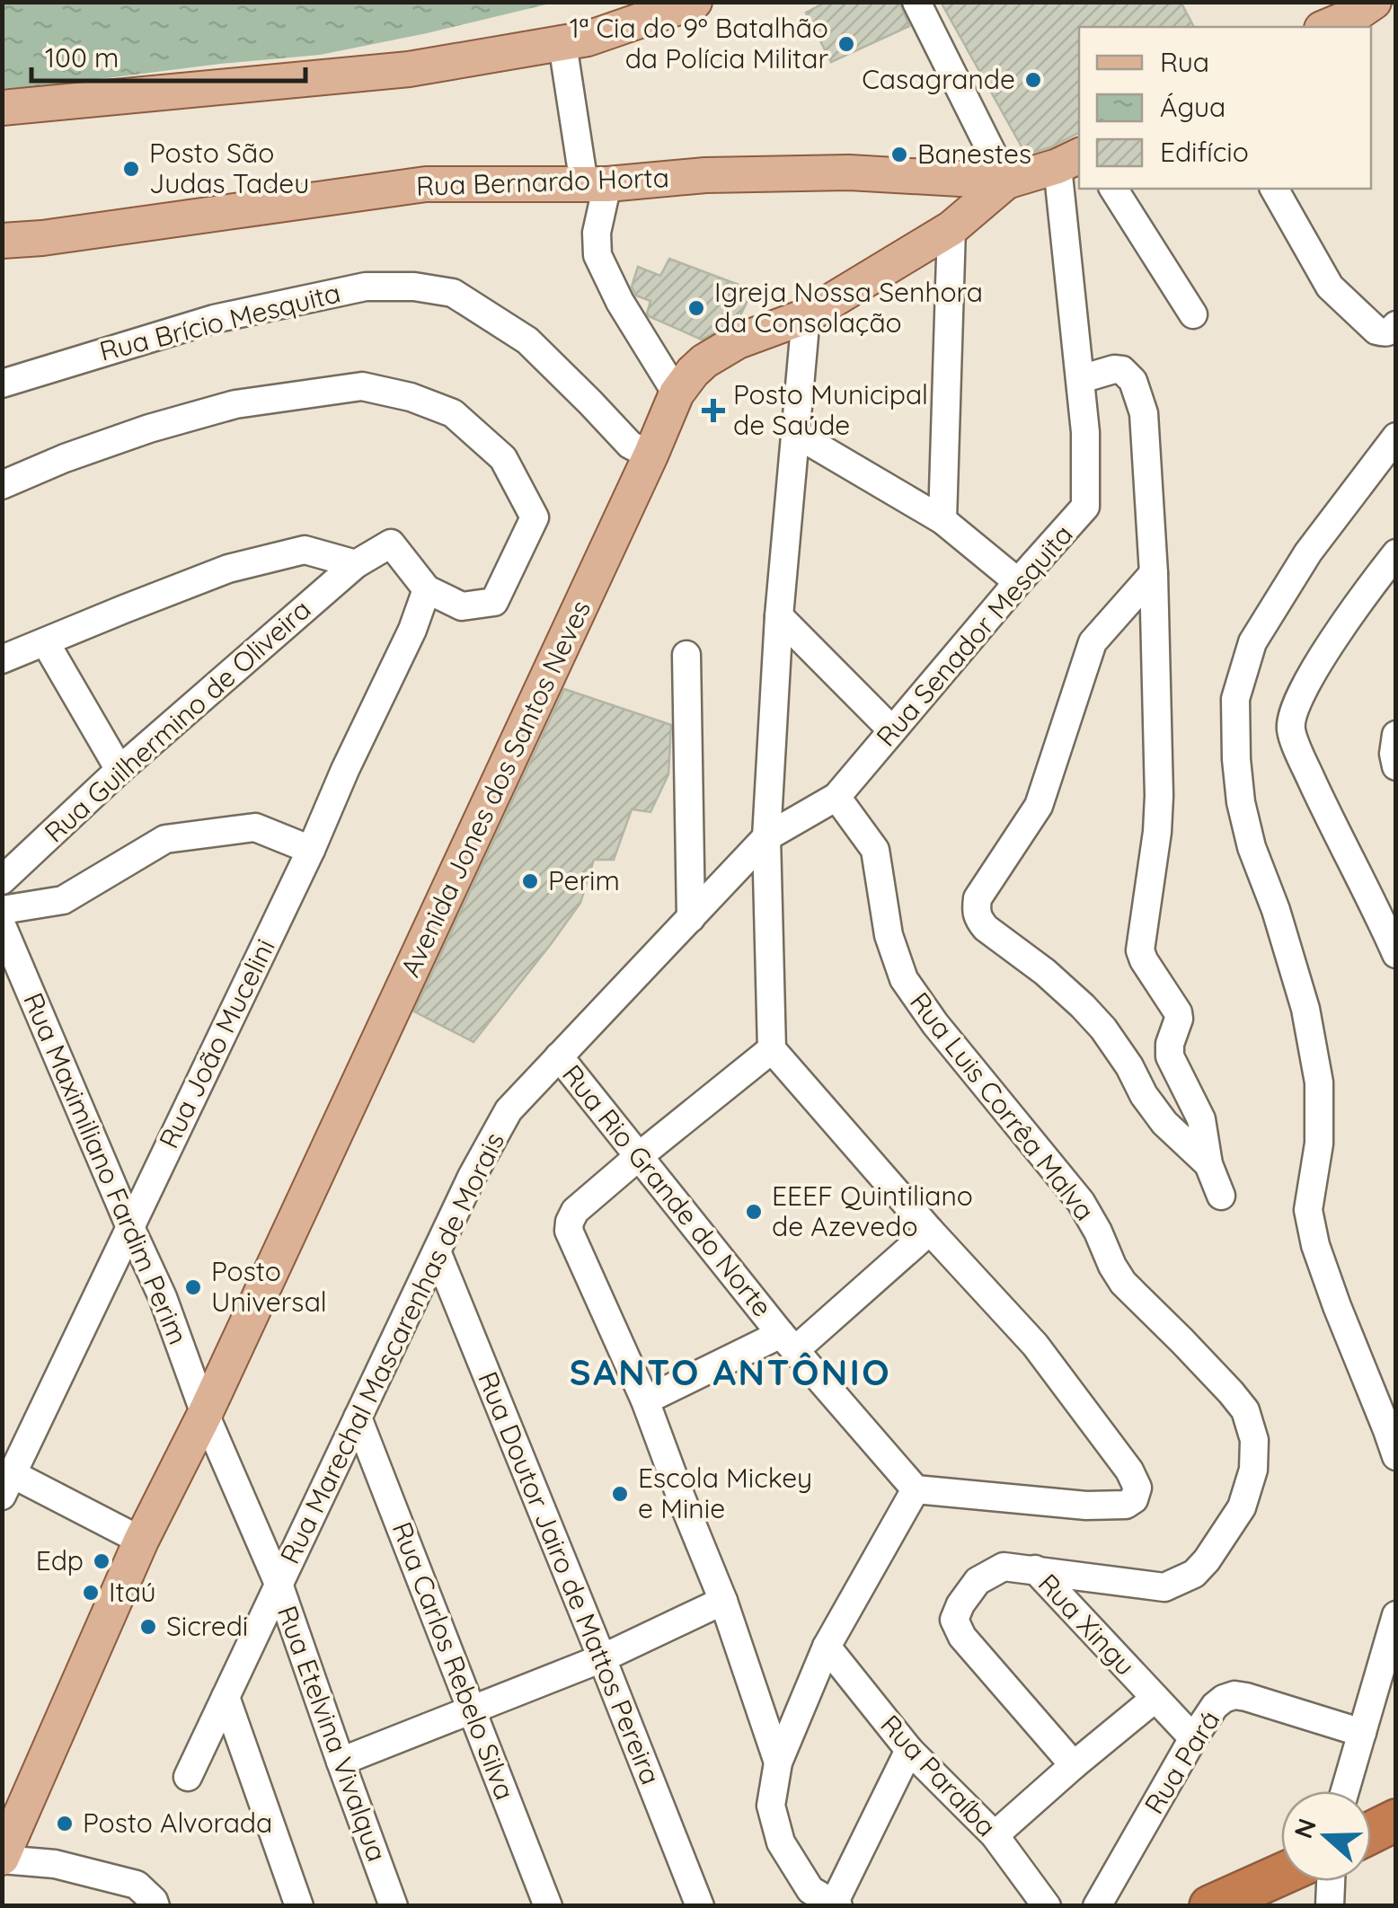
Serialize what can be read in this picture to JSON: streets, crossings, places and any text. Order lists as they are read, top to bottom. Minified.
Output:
{"streets":{"main road":["Rua Bernardo Horta","Avenida Jones dos Santos Neves"],"street":["Rua Brício Mesquita","Rua Senador Mesquita","Rua Guilhermino de Oliveira","Rua João Mucelini","Rua Luis Corrêa Malva","Rua Maximiliano Fardim Perim","Rua Rio Grande do Norte","Rua Marechal Mascarenhas de Morais","Rua Doutor Jairo de Mattos Pereira","Rua Xingu","Rua Carlos Rebelo Silva","Rua Etelvina Vivalqua","Rua Pará","Rua Paraíba"]},"crossings":[["Rua Bernardo Horta","Rua Senador Mesquita"],["Rua Bernardo Horta","Avenida Jones dos Santos Neves"],["Rua Brício Mesquita","Avenida Jones dos Santos Neves"],["Rua Senador Mesquita","Rua Luis Corrêa Malva"],["Rua Senador Mesquita","Rua Marechal Mascarenhas de Morais"],["Rua Guilhermino de Oliveira","Rua João Mucelini"],["Avenida Jones dos Santos Neves","Rua Maximiliano Fardim Perim"],["Avenida Jones dos Santos Neves","Rua Etelvina Vivalqua"],["Rua João Mucelini","Rua Maximiliano Fardim Perim"],["Rua Luis Corrêa Malva","Rua Xingu"],["Rua Maximiliano Fardim Perim","Rua Etelvina Vivalqua"],["Rua Rio Grande do Norte","Rua Marechal Mascarenhas de Morais"],["Rua Marechal Mascarenhas de Morais","Rua Doutor Jairo de Mattos Pereira"],["Rua Marechal Mascarenhas de Morais","Rua Carlos Rebelo Silva"],["Rua Marechal Mascarenhas de Morais","Rua Etelvina Vivalqua"],["Rua Xingu","Rua Pará"]],"districts":["SANTO ANTÔNIO"],"places":{"other":["1ª Cia do 9º Batalhão da Polícia Militar","Casagrande","Banestes","Posto São Judas Tadeu","Igreja Nossa Senhora da Consolação","Perim","EEEF Quintiliano de Azevedo","Posto Universal","Escola Mickey e Minie","Edp","Itaú","Sicredi","Posto Alvorada"],"health":["Posto Municipal de Saúde"]},"legend":["Rua","Água","Edifício"],"scale_bar":"100 m","north":"left"}
